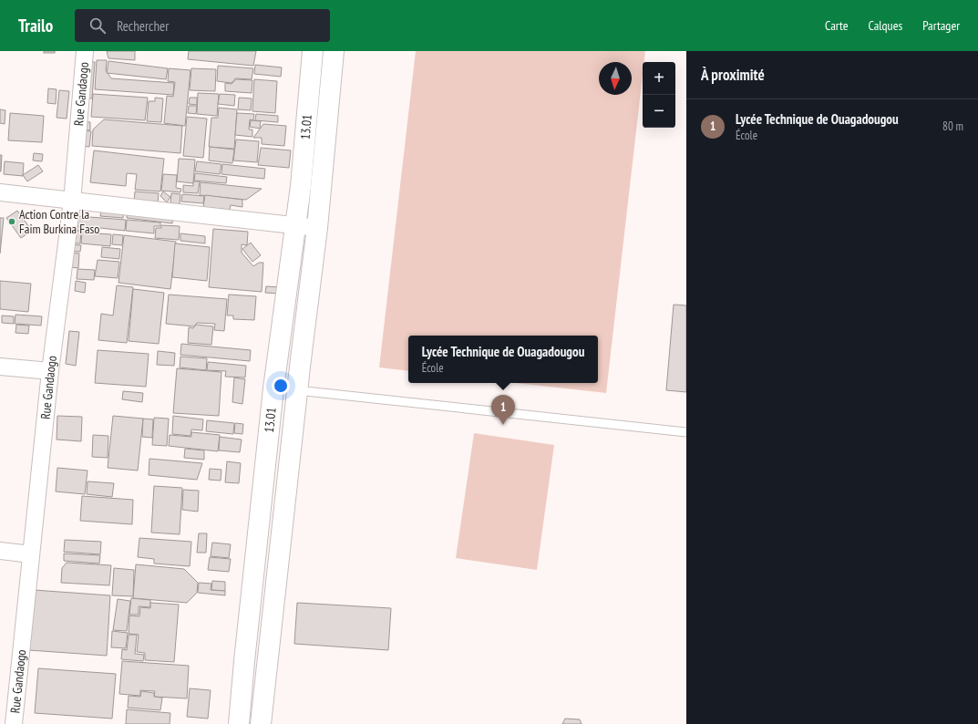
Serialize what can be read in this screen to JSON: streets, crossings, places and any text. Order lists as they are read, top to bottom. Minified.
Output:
{"streets":{"street":["Rue Gandaogo","13.01"]},"places":["Action Contre la Faim Burkina Faso"],"north":"bottom","page":{"header":"Trailo","search":"Rechercher","nav":["Carte","Calques","Partager"],"heading":"À proximité","map_buttons":["+","−"],"list":[{"mark":"1","name":"Lycée Technique de Ouagadougou","note":"École","value":"80 m"}],"popup":["Lycée Technique de Ouagadougou","École"],"pins":"1"}}
